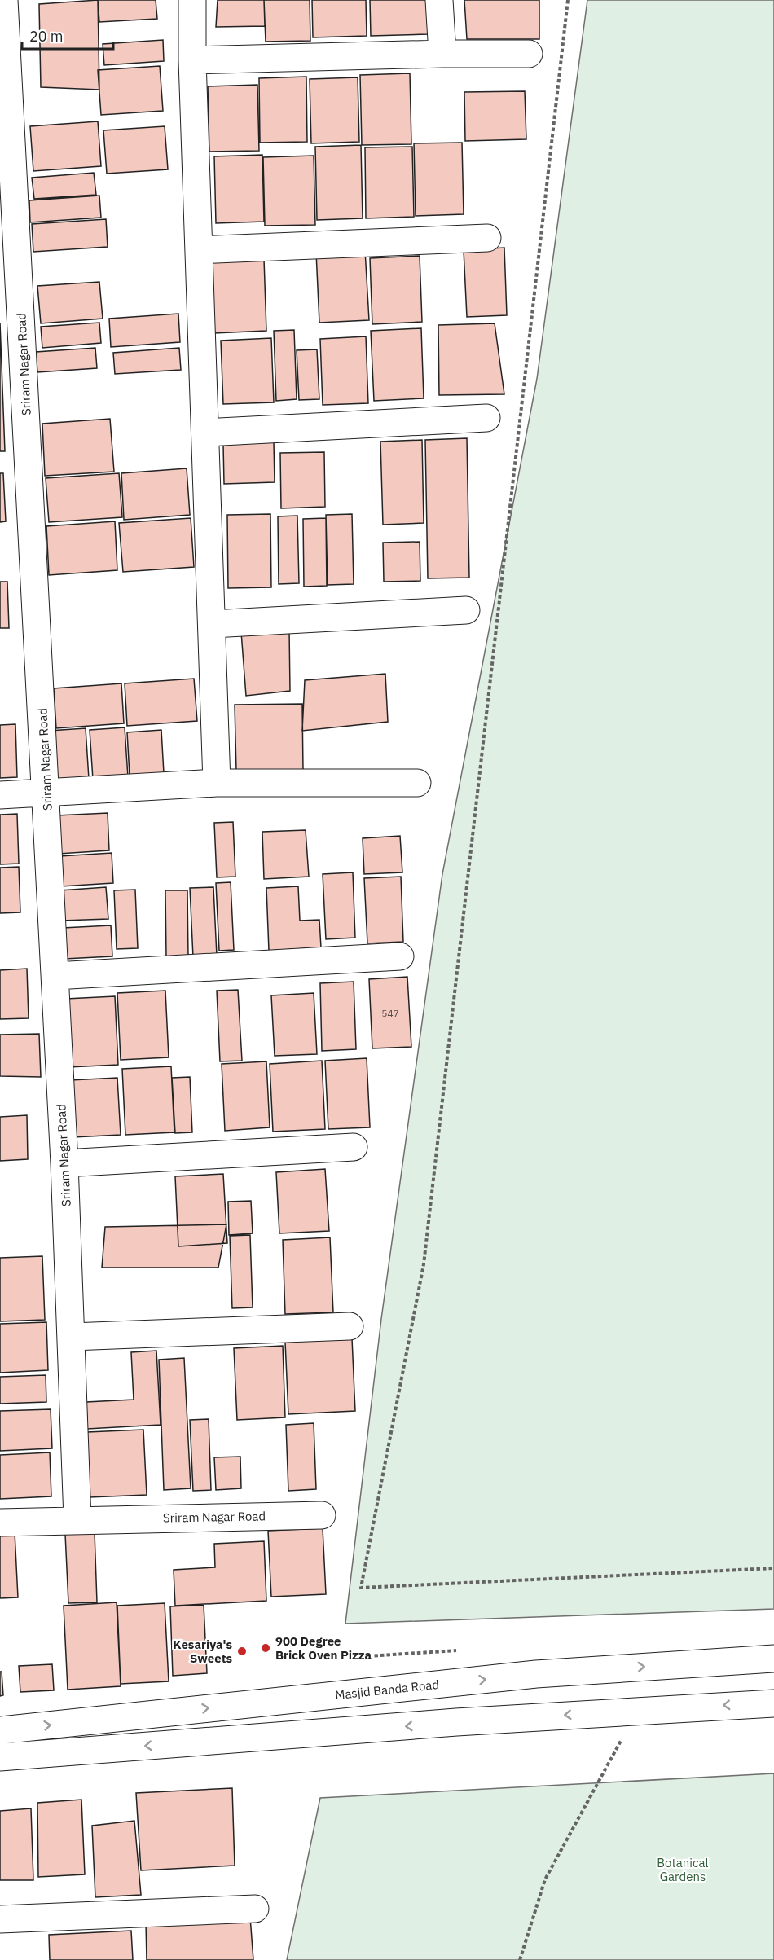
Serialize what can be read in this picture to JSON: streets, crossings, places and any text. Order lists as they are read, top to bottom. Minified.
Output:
{"streets":{"street":["Sriram Nagar Road","Masjid Banda Road"]},"parks":["Botanical Gardens"],"places":["900 Degree Brick Oven Pizza","Kesariya's Sweets"],"house_numbers":["547"],"scale_bar":"20 m"}
